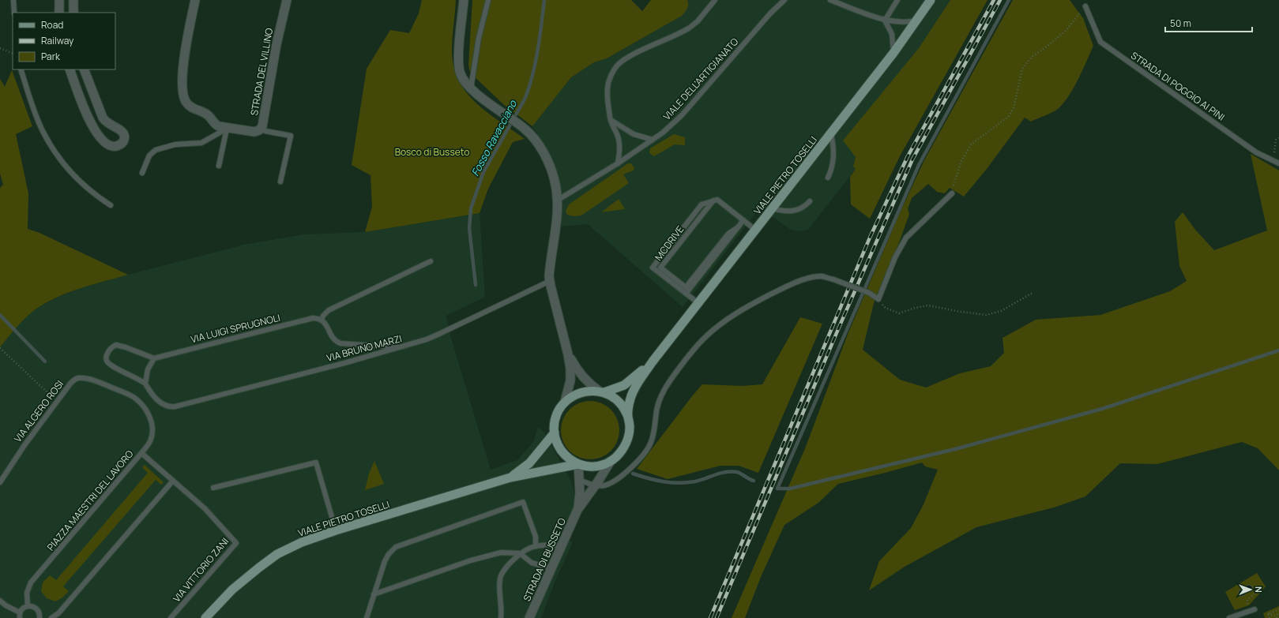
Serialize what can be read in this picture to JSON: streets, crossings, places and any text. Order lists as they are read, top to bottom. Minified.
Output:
{"streets":{"main road":["VIALE PIETRO TOSELLI"],"street":["STRADA DEL VILLINO","STRADA DI BUSSETO"],"lane":["VIALE DELL'ARTIGIANATO","STRADA DI POGGIO AI PINI","MCDRIVE","VIA LUIGI SPRUGNOLI","VIA BRUNO MARZI","VIA ALGERO ROSI","PIAZZA MAESTRI DEL LAVORO","VIA VITTORIO ZANI"]},"crossings":[["VIALE PIETRO TOSELLI","STRADA DI BUSSETO"],["VIA ALGERO ROSI","PIAZZA MAESTRI DEL LAVORO"],["PIAZZA MAESTRI DEL LAVORO","VIA VITTORIO ZANI"]],"water":["Fosso Ravacciano"],"parks":["Bosco di Busseto"],"legend":["Road","Railway","Park"],"scale_bar":"50 m","north":"right"}
